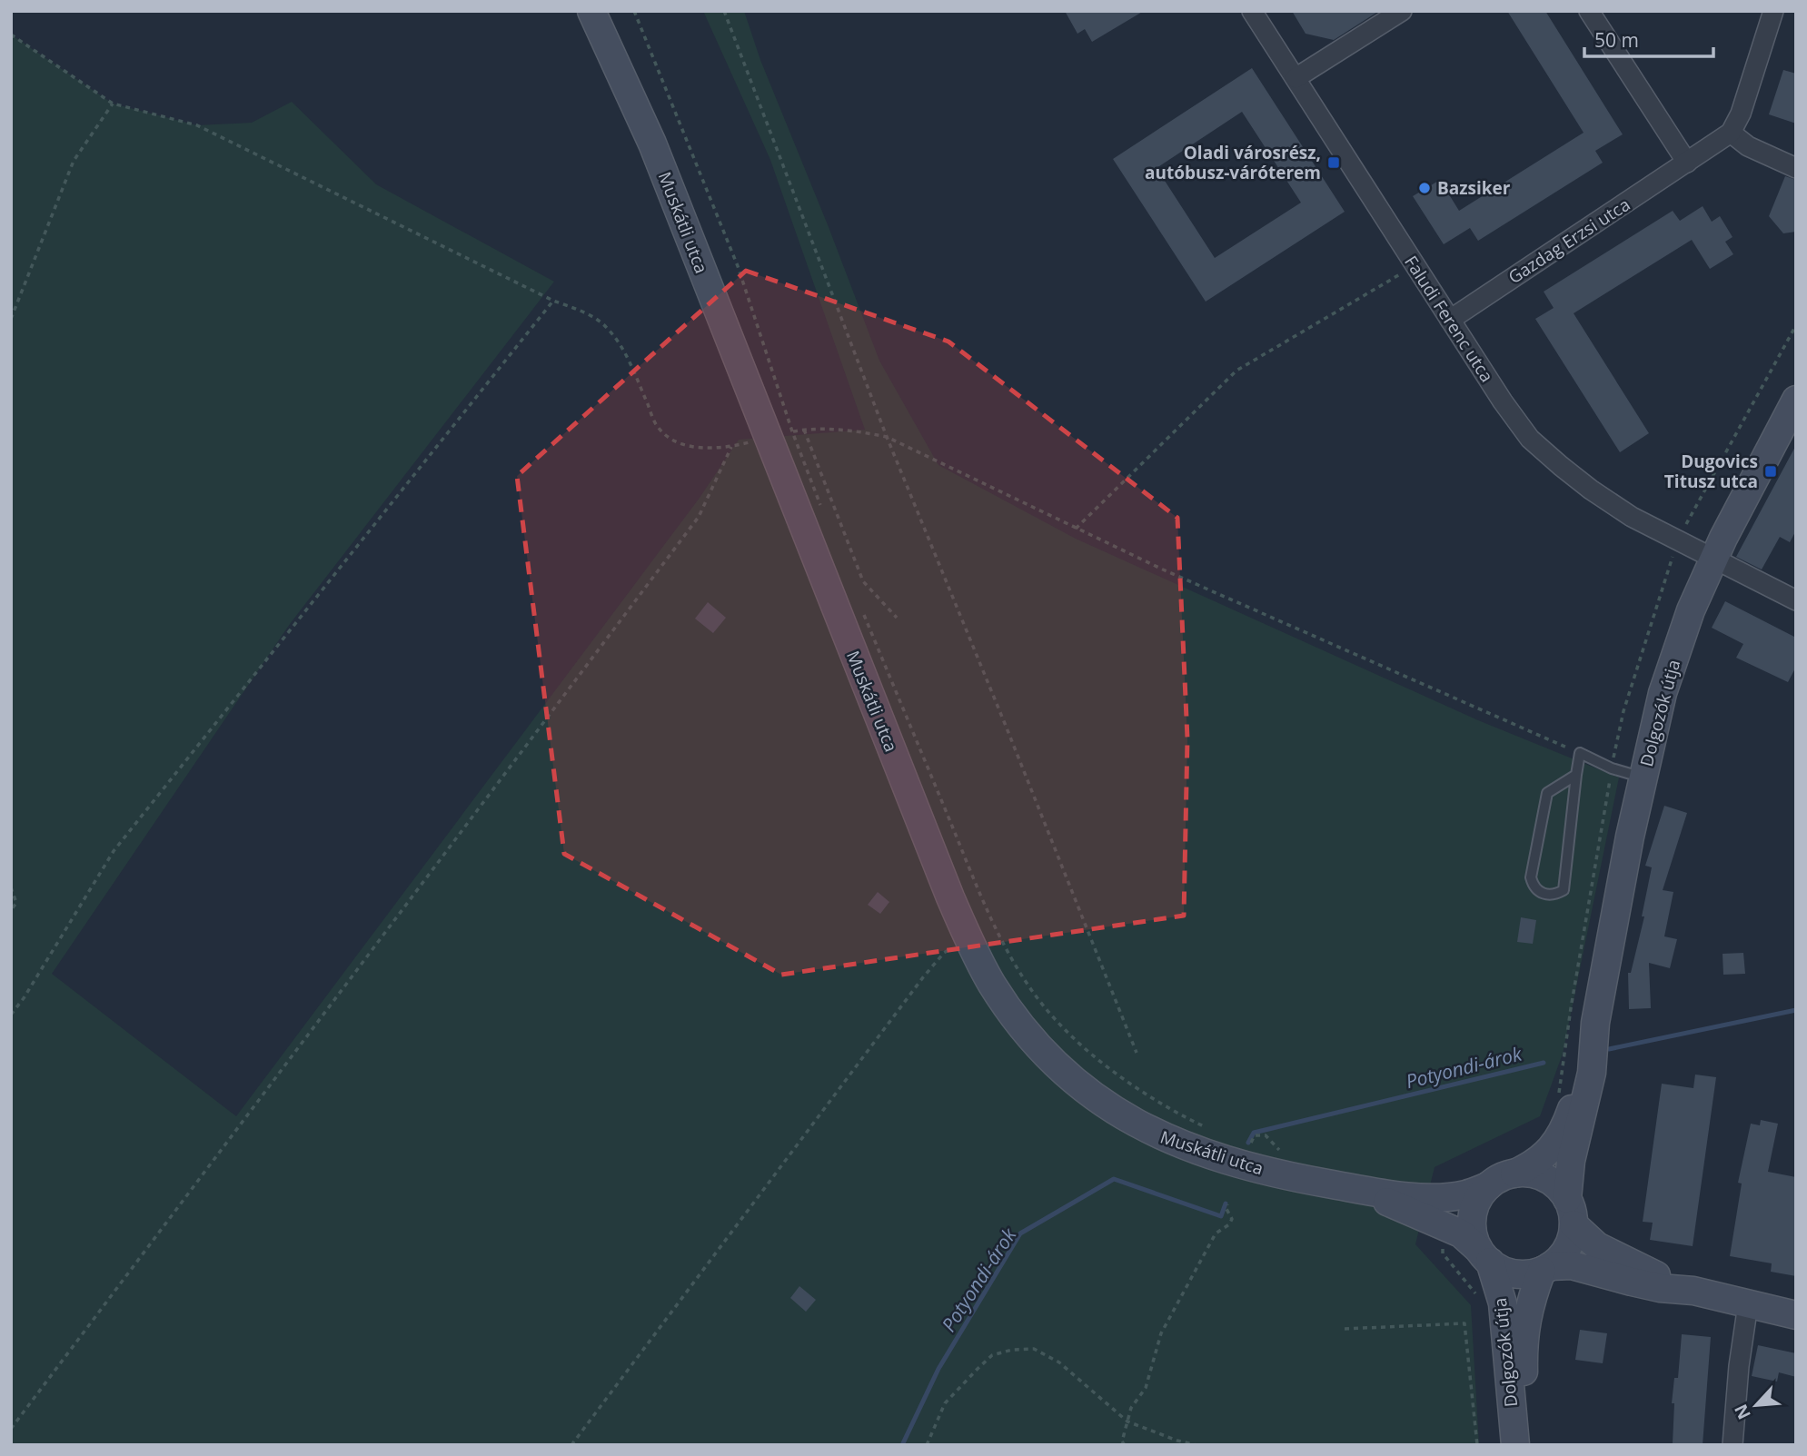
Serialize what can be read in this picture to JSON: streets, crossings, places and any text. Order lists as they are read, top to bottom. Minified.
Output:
{"streets":{"main road":["Muskátli utca","Dolgozók útja"],"street":["Gazdag Erzsi utca","Faludi Ferenc utca"]},"crossings":[["Muskátli utca","Dolgozók útja"],["Gazdag Erzsi utca","Faludi Ferenc utca"],["Faludi Ferenc utca","Dolgozók útja"]],"water":["Potyondi-árok"],"places":{"transit":["Oladi városrész, autóbusz-váróterem","Dugovics Titusz utca"],"other":["Bazsiker"]},"scale_bar":"50 m","north":"bottom left"}
